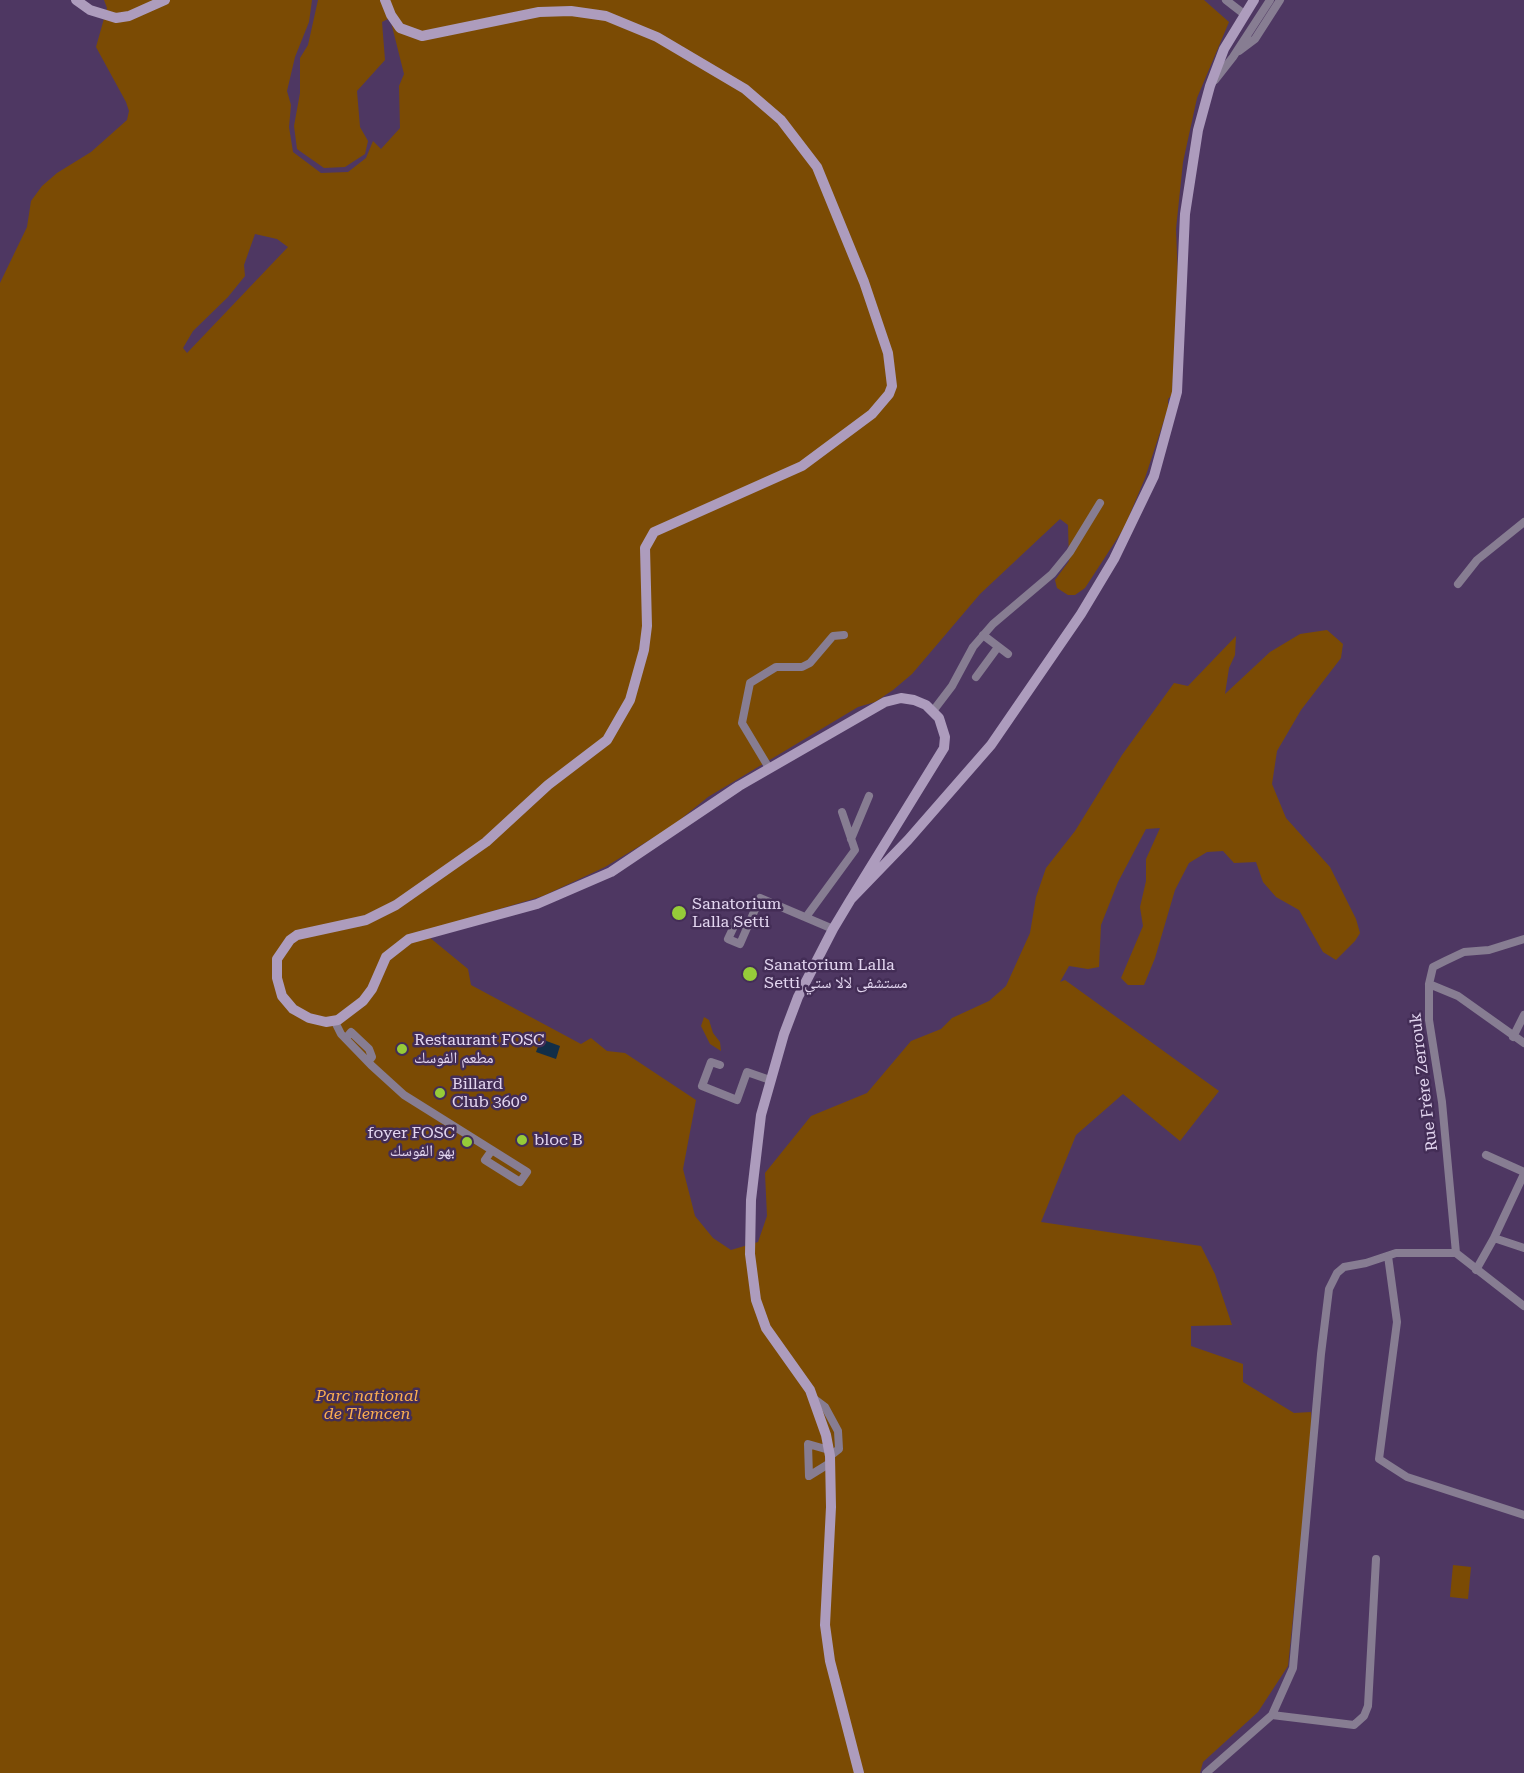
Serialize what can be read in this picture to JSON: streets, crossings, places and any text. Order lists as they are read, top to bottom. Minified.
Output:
{"streets":{"street":["Rue Frère Zerrouk"]},"parks":["Parc national de Tlemcen"],"places":["Sanatorium Lalla Setti","Sanatorium Lalla Setti مستشفى لالا ستي","Restaurant FOSC مطعم الفوسك","Billard Club 360°","bloc B","foyer FOSC بهو الفوسك"]}
